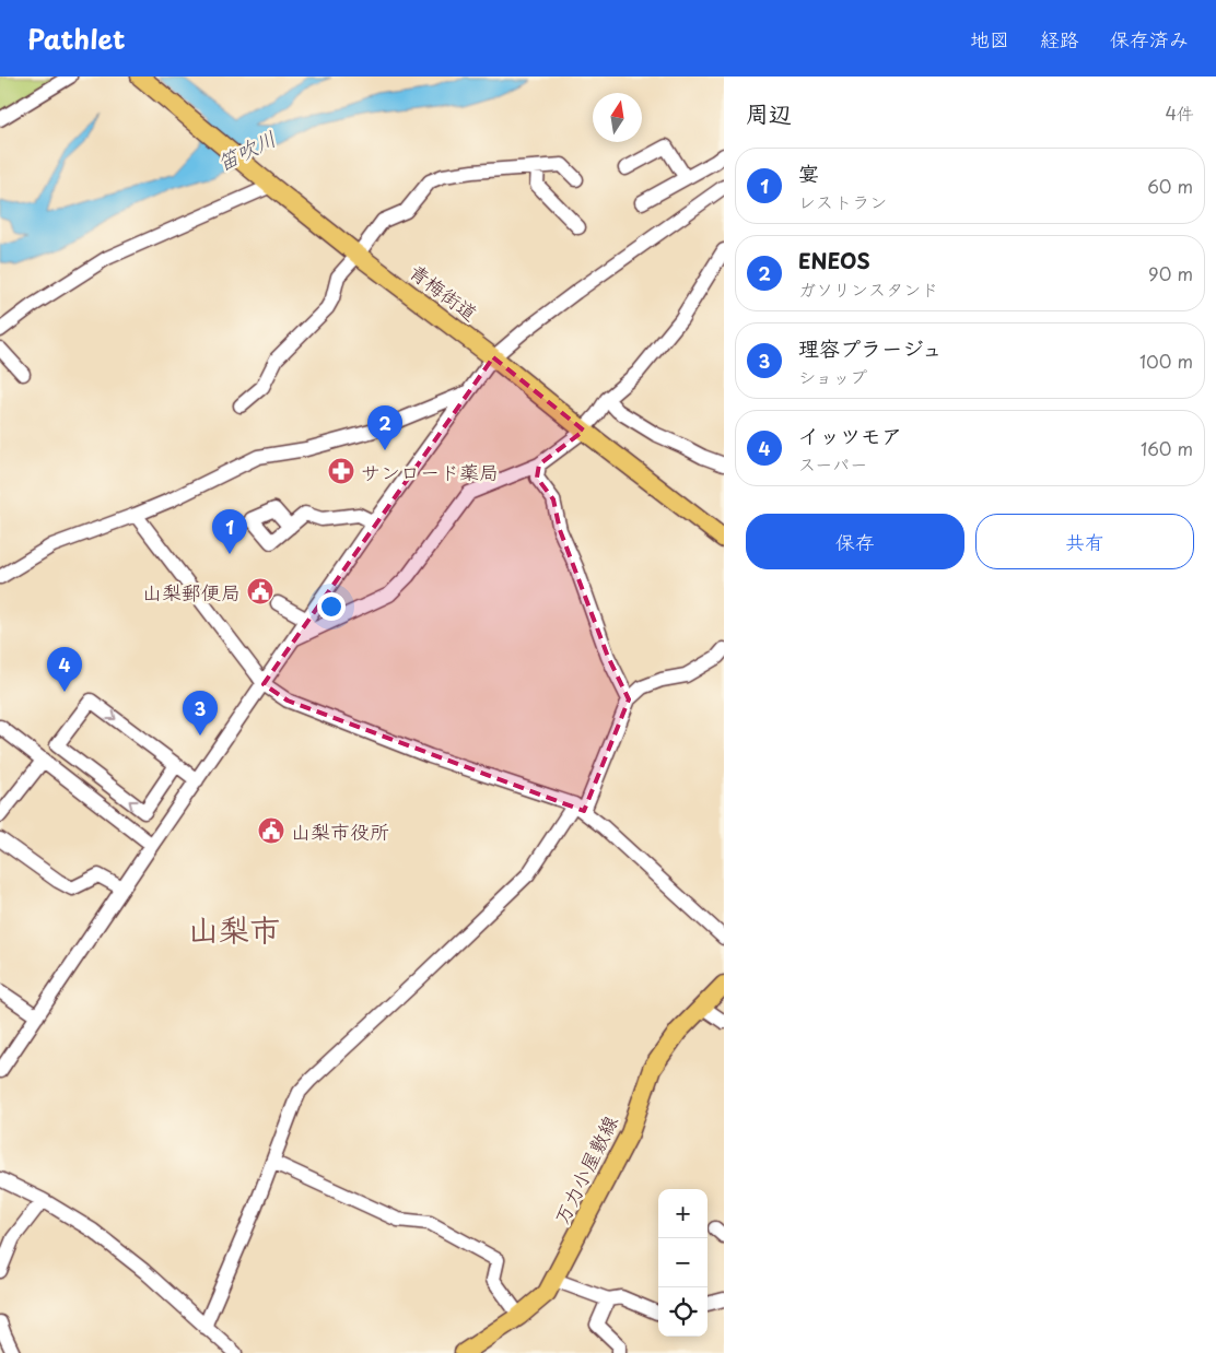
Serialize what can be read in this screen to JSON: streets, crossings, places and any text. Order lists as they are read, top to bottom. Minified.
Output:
{"streets":{"main road":["青梅街道","万力小屋敷線"]},"districts":["山梨市"],"water":["笛吹川"],"places":{"pharmacy":["サンロード薬局"],"public building":["山梨郵便局","山梨市役所"]},"north":"top","page":{"header":"Pathlet","nav":["地図","経路","保存済み"],"heading":["周辺","4件"],"list":[{"mark":"1","name":"宴","note":"レストラン","value":"60 m"},{"mark":"2","name":"ENEOS","note":"ガソリンスタンド","value":"90 m"},{"mark":"3","name":"理容プラージュ","note":"ショップ","value":"100 m"},{"mark":"4","name":"イッツモア","note":"スーパー","value":"160 m"}],"pins":["2","1","4","3"],"buttons":["保存","共有"],"map_buttons":["+","−"]}}
